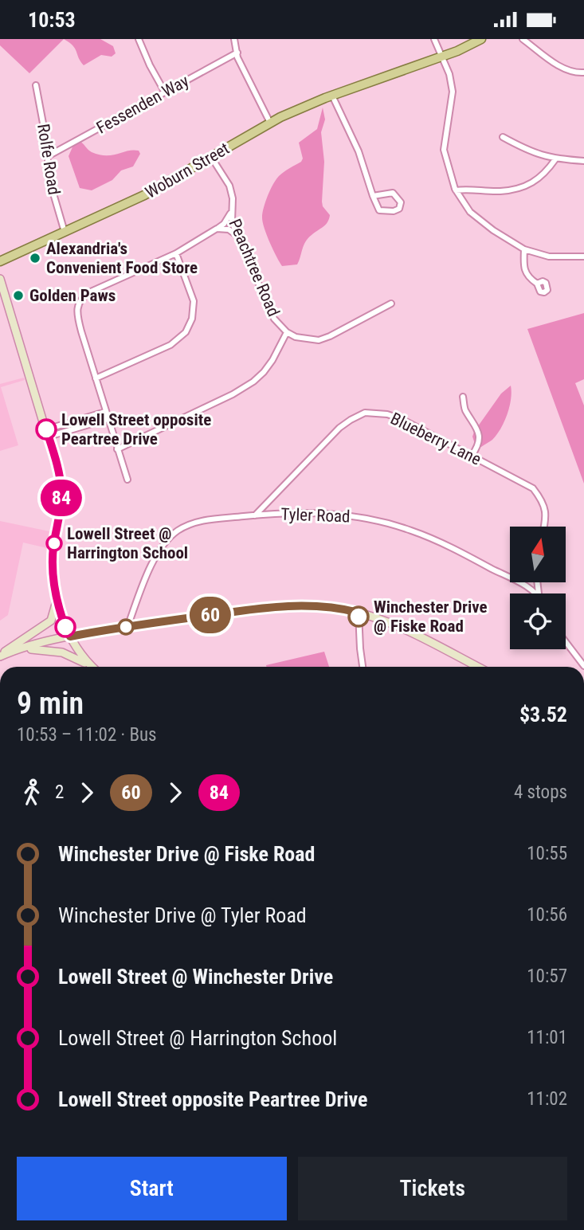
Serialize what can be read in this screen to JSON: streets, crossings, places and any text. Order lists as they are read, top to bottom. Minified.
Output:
{"streets":{"main road":["Woburn Street"],"street":["Fessenden Way","Rolfe Road","Peachtree Road","Blueberry Lane","Tyler Road"]},"crossings":[["Fessenden Way","Rolfe Road"],["Rolfe Road","Woburn Street"],["Woburn Street","Peachtree Road"],["Blueberry Lane","Tyler Road"]],"places":["Alexandria's Convenient Food Store","Golden Paws","Lowell Street opposite Peartree Drive","Lowell Street @ Harrington School","Winchester Drive @ Fiske Road"],"lines":["bus line 84","bus line 60"],"north":"top","page":{"status":"10:53","on_map":["60","84"],"heading":["9 min","10:53 – 11:02 · Bus","$3.52"],"legs":["2","60","84","4 stops"],"list":[{"name":"Winchester Drive @ Fiske Road","value":"10:55"},{"name":"Winchester Drive @ Tyler Road","value":"10:56"},{"name":"Lowell Street @ Winchester Drive","value":"10:57"},{"name":"Lowell Street @ Harrington School","value":"11:01"},{"name":"Lowell Street opposite Peartree Drive","value":"11:02"}],"buttons":["Start","Tickets"]}}
